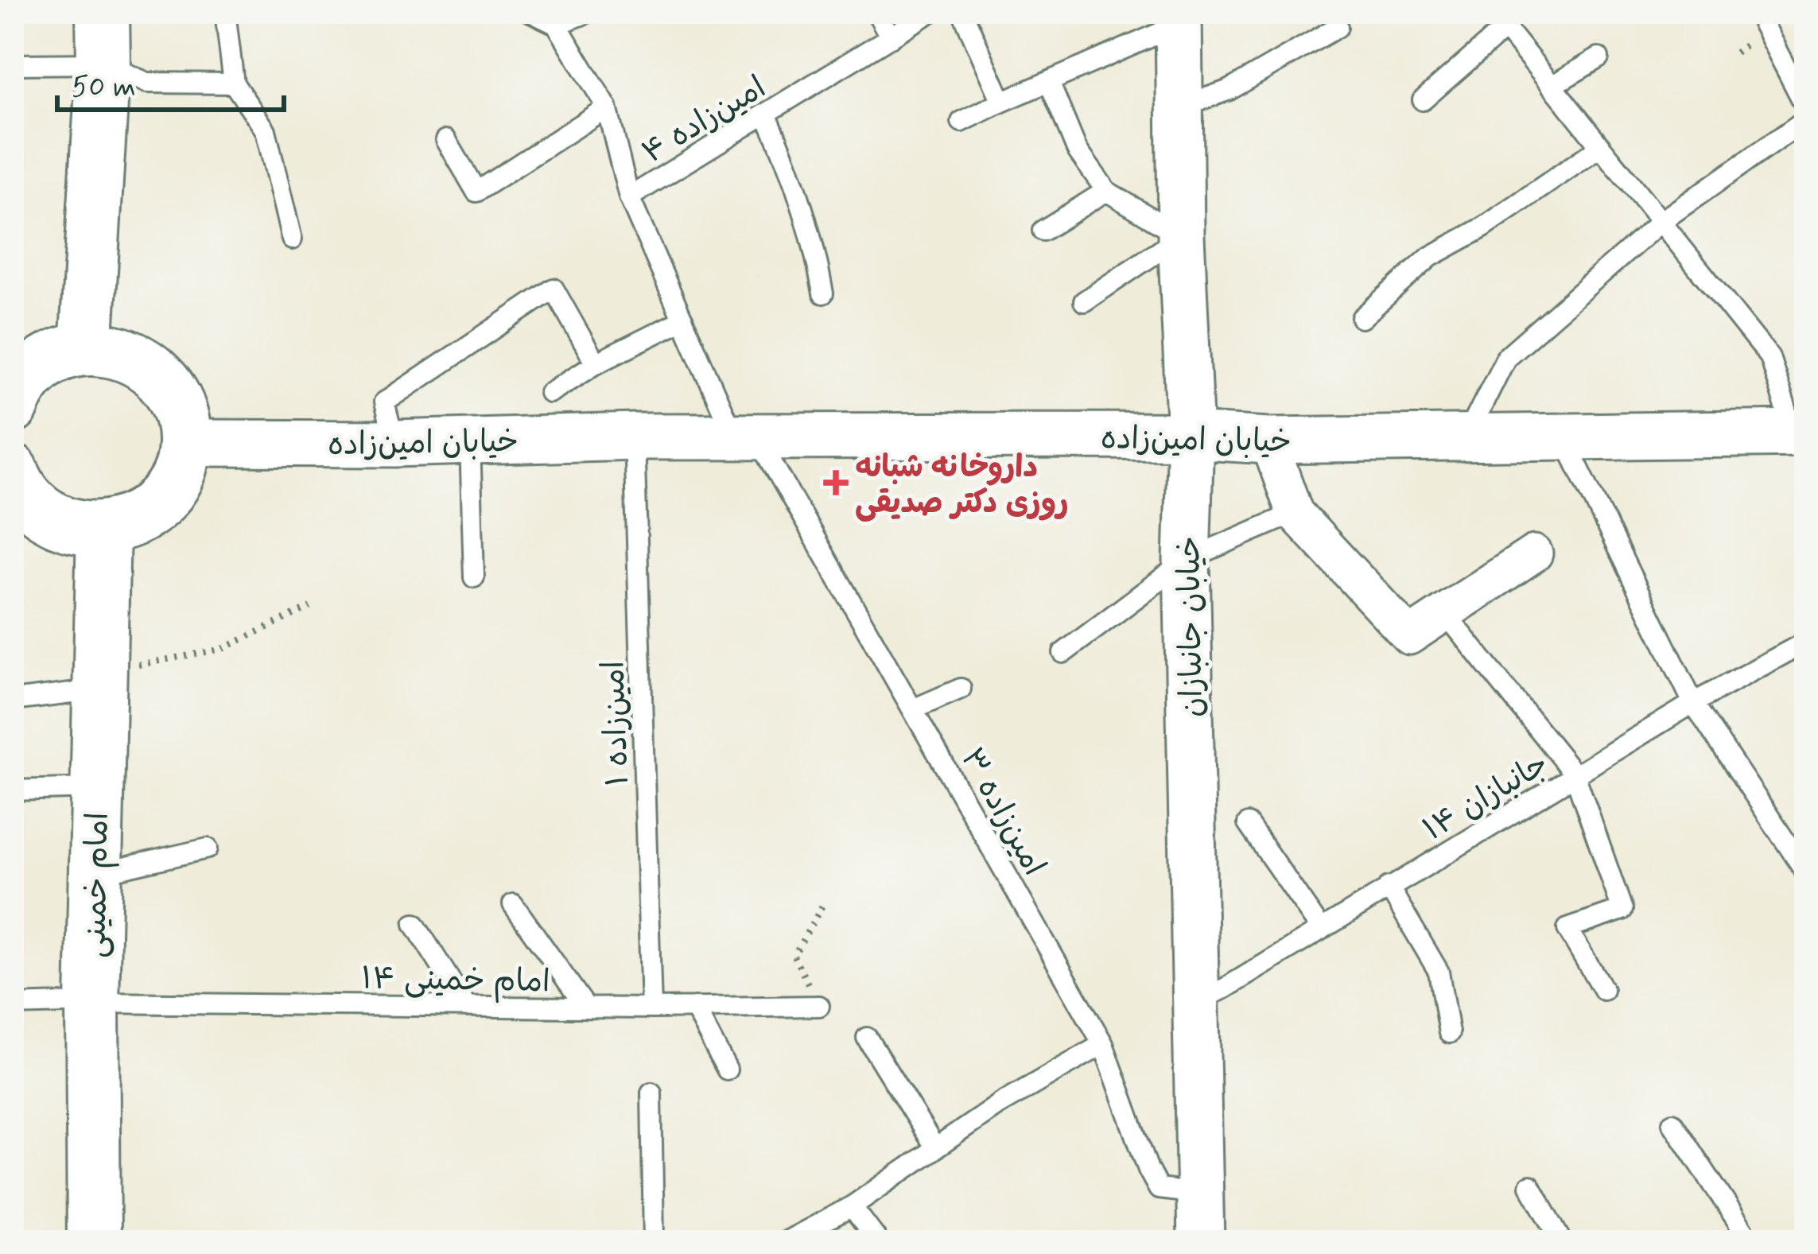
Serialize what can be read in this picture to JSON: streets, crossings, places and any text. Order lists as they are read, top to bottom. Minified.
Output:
{"streets":{"main road":["امام خمینی"],"street":["خیابان امین‌زاده","خیابان جانبازان"],"lane":["امین‌زاده ۴","امین‌زاده ۱","جانبازان ۱۴","امین‌زاده ۳","امام خمینی ۱۴"]},"crossings":[["امین‌زاده ۴","خیابان امین‌زاده"],["امین‌زاده ۴","امین‌زاده ۳"],["خیابان امین‌زاده","خیابان جانبازان"],["خیابان امین‌زاده","امین‌زاده ۱"],["خیابان امین‌زاده","امین‌زاده ۳"],["خیابان جانبازان","جانبازان ۱۴"],["خیابان جانبازان","امین‌زاده ۳"],["امین‌زاده ۱","امام خمینی ۱۴"],["امام خمینی","امام خمینی ۱۴"]],"places":{"health":["داروخانه شبانه روزی دکتر صدیقی"]},"scale_bar":"50 m"}
